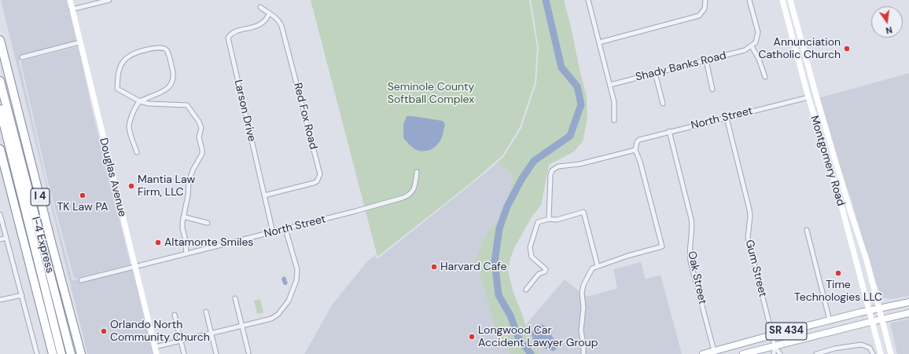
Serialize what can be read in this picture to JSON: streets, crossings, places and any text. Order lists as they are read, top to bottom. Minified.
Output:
{"streets":{"highway":["I 4","I-4 Express"],"main road":["Montgomery Road","Douglas Avenue","SR 434"],"street":["Shady Banks Road","Larson Drive","Red Fox Road","North Street","Gum Street","Oak Street"]},"crossings":[["Larson Drive","Red Fox Road"],["Larson Drive","North Street"],["North Street","Montgomery Road"],["North Street","Douglas Avenue"],["North Street","Gum Street"],["North Street","Oak Street"],["Montgomery Road","SR 434"],["Gum Street","SR 434"],["Oak Street","SR 434"]],"parks":["Seminole County Softball Complex"],"places":["Annunciation Catholic Church","Mantia Law Firm, LLC","TK Law PA","Altamonte Smiles","Harvard Cafe","Time Technologies LLC","Orlando North Community Church","Longwood Car Accident Lawyer Group"],"north":"bottom"}
